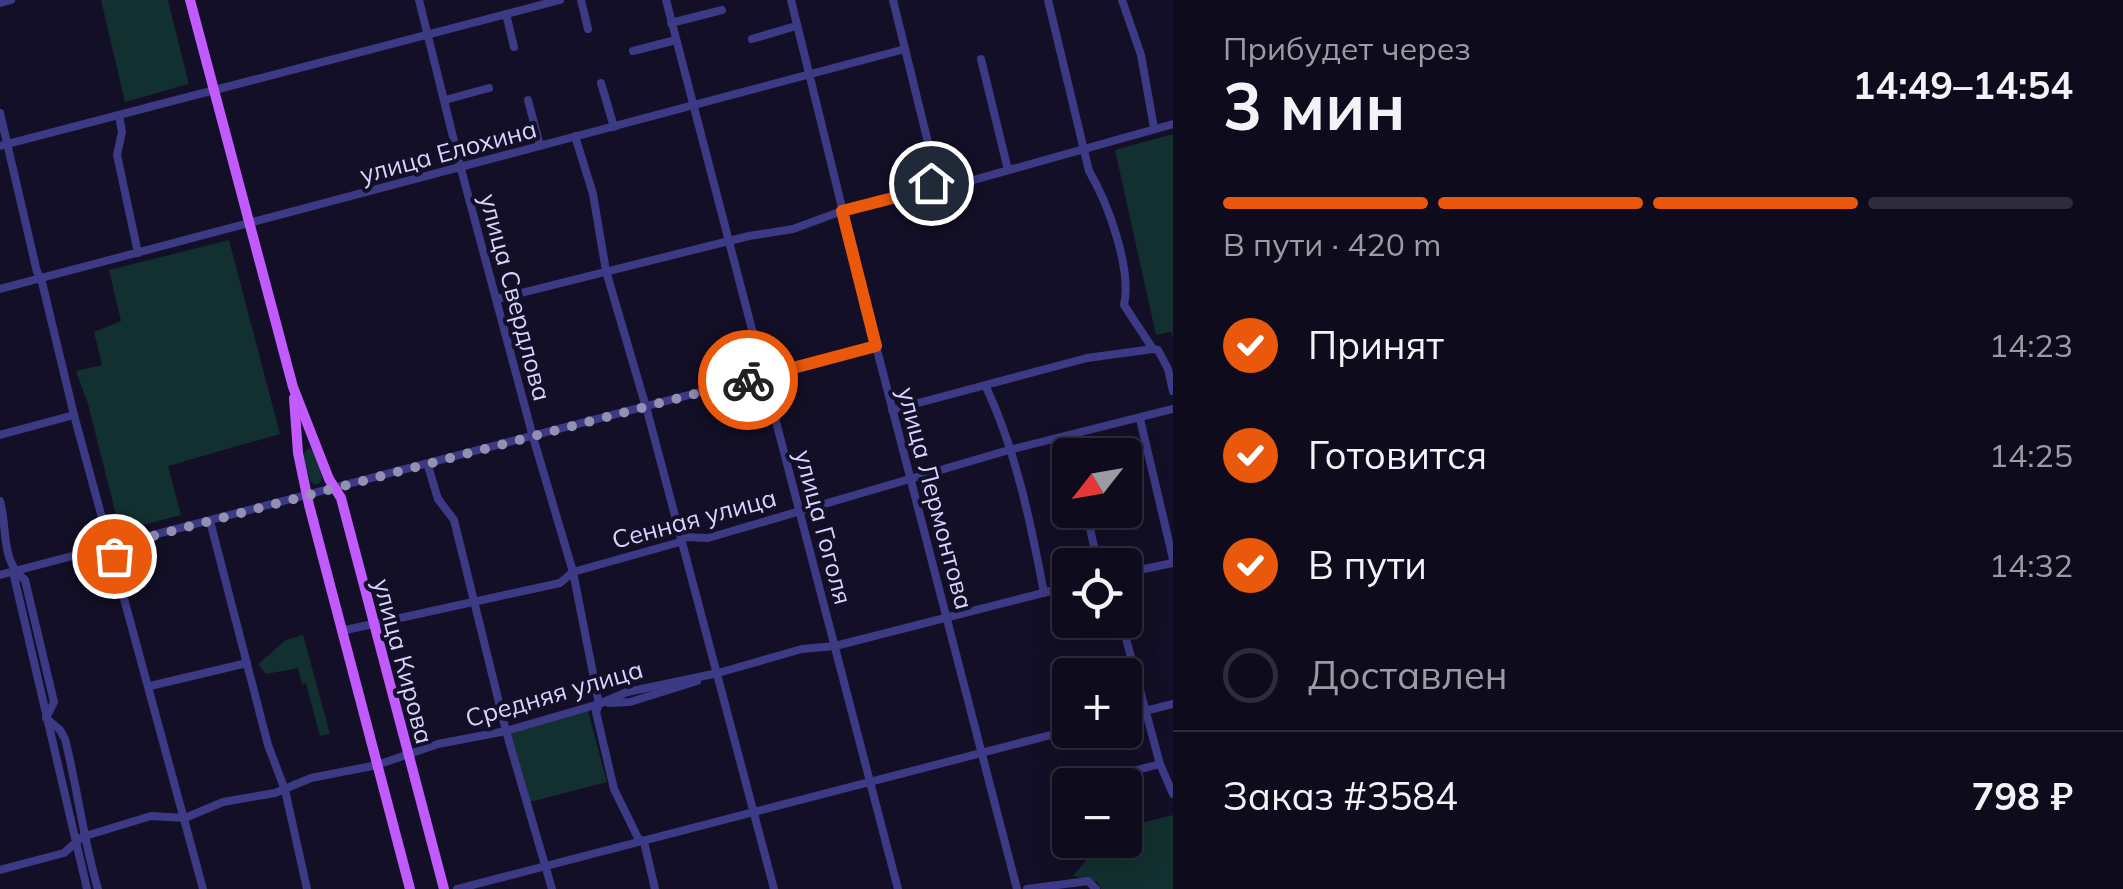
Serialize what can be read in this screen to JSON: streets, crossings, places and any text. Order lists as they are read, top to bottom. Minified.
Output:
{"streets":{"main road":["улица Кирова"],"street":["улица Елохина","улица Свердлова","улица Лермонтова","Сенная улица","улица Гоголя","Средняя улица"]},"crossings":[["улица Елохина","улица Свердлова"],["улица Елохина","улица Лермонтова"],["улица Елохина","улица Гоголя"],["улица Елохина","улица Кирова"],["улица Свердлова","Сенная улица"],["улица Свердлова","Средняя улица"],["улица Лермонтова","Сенная улица"],["улица Лермонтова","Средняя улица"],["Сенная улица","улица Гоголя"],["Сенная улица","улица Кирова"],["улица Гоголя","Средняя улица"],["улица Кирова","Средняя улица"]],"north":"bottom left","page":{"heading":["3 мин","Прибудет через","14:49–14:54"],"panel":["Заказ #3584","798 ₽"],"bar":"В пути · 420 m","list":[["Принят","14:23"],["Готовится","14:25"],["В пути","14:32"],"Доставлен"],"map_buttons":["+","−"]}}
